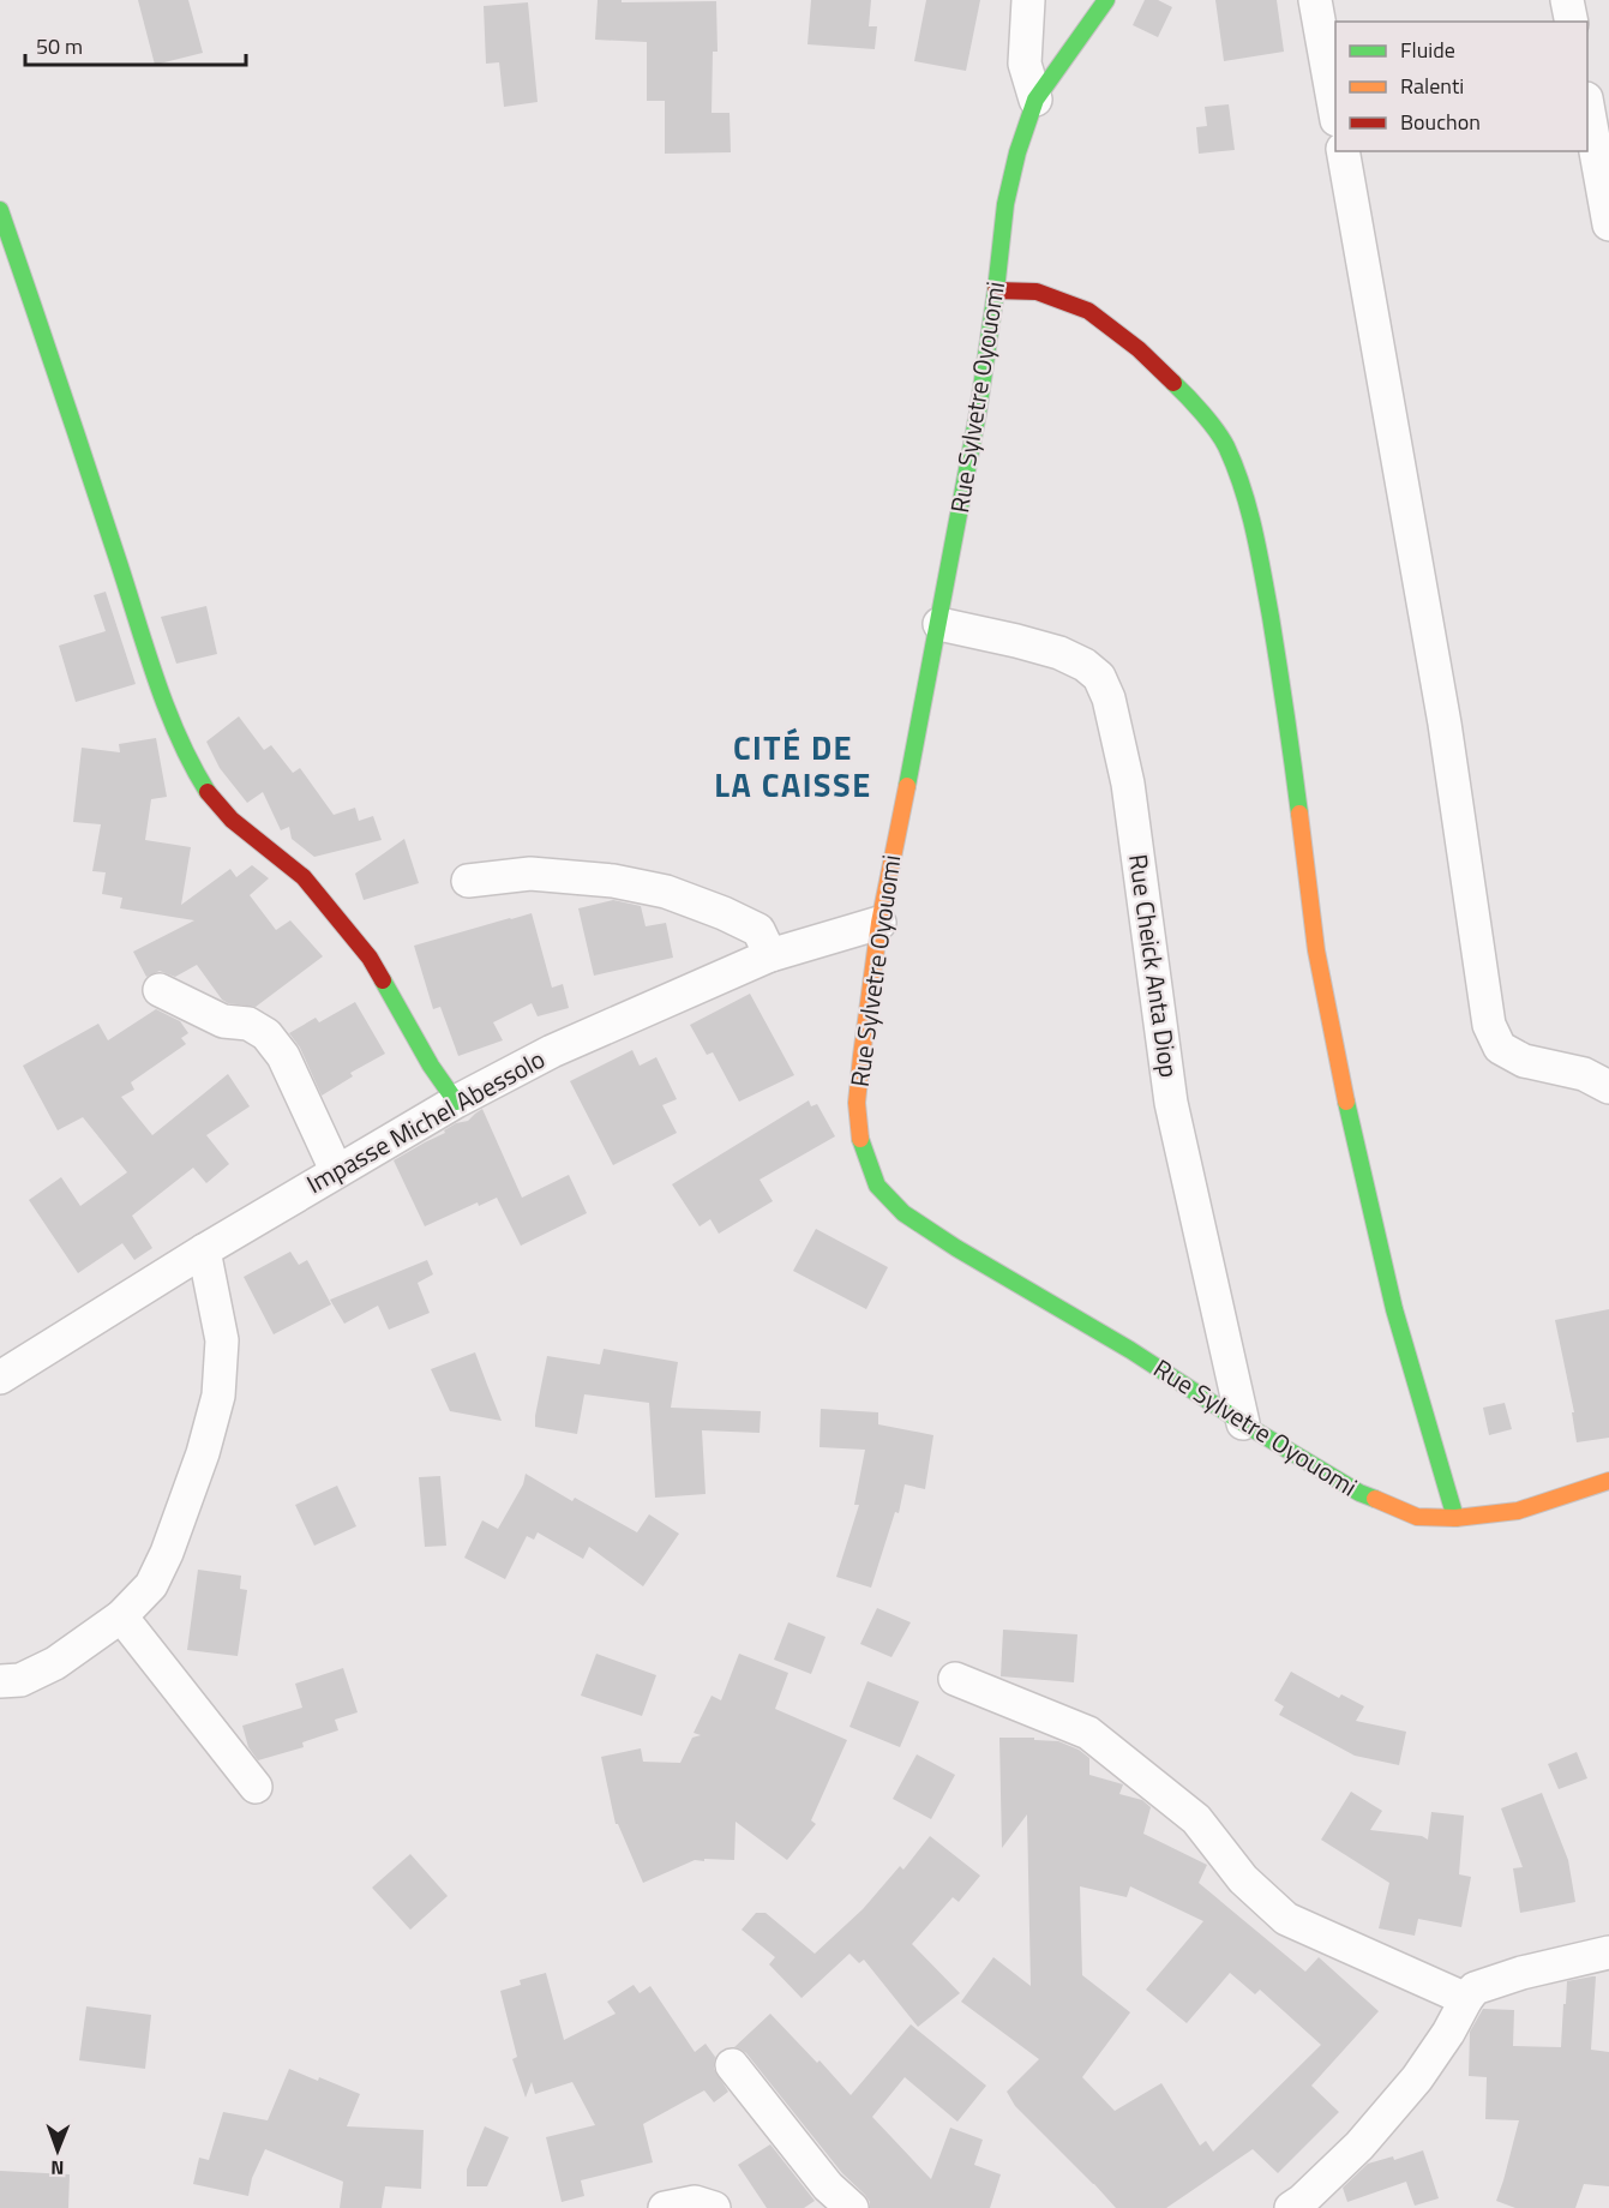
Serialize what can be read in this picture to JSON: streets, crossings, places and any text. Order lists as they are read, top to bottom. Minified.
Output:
{"streets":{"street":["Rue Sylvetre Oyouomi","Rue Cheick Anta Diop","Impasse Michel Abessolo"]},"crossings":[["Rue Sylvetre Oyouomi","Rue Cheick Anta Diop"],["Rue Sylvetre Oyouomi","Impasse Michel Abessolo"]],"districts":["CITÉ DE LA CAISSE"],"legend":["Fluide","Ralenti","Bouchon"],"scale_bar":"50 m","north":"bottom"}
